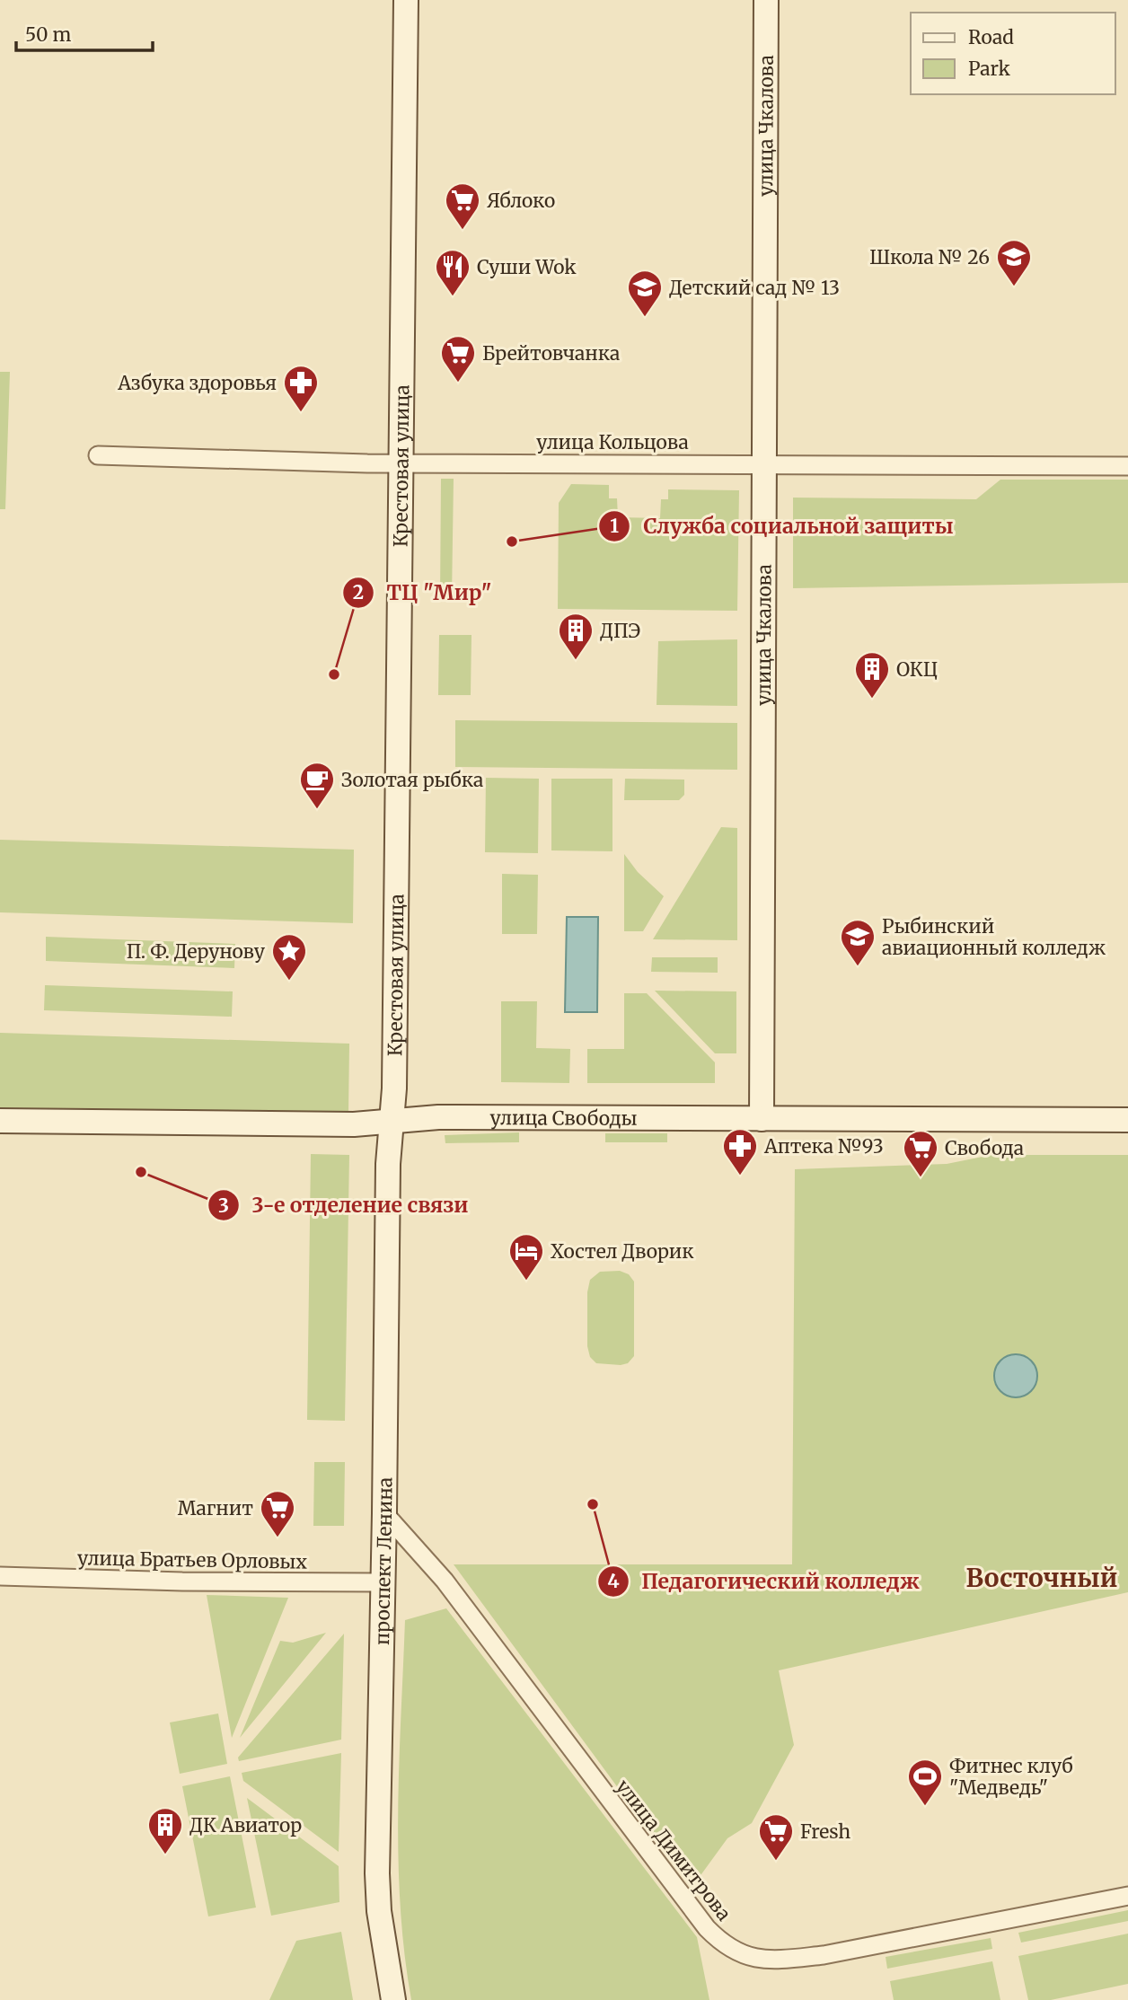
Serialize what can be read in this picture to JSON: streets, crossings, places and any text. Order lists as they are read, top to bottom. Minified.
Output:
{"streets":{"street":["улица Чкалова","улица Кольцова","Крестовая улица","улица Свободы","улица Братьев Орловых","проспект Ленина","улица Димитрова"]},"crossings":[["улица Чкалова","улица Кольцова"],["улица Чкалова","улица Свободы"],["улица Кольцова","Крестовая улица"],["Крестовая улица","улица Свободы"],["Крестовая улица","проспект Ленина"],["улица Свободы","проспект Ленина"],["улица Братьев Орловых","проспект Ленина"],["проспект Ленина","улица Димитрова"]],"districts":["Восточный"],"places":{"supermarket":["Яблоко","Брейтовчанка","Свобода","Магнит","Fresh"],"school or university":["Школа № 26","Детский сад № 13","Рыбинский авиационный колледж"],"restaurant":["Суши Wok"],"pharmacy":["Азбука здоровья","Аптека №93"],"other":["Служба социальной защиты","ТЦ \"Мир\"","3-е отделение связи","Педагогический колледж"],"building":["ДПЭ","ОКЦ","ДК Авиатор"],"cafe":["Золотая рыбка"],"place":["П. Ф. Дерунову"],"hotel":["Хостел Дворик"],"sports":["Фитнес клуб \"Медведь\""]},"legend":["Road","Park"],"scale_bar":"50 m"}
